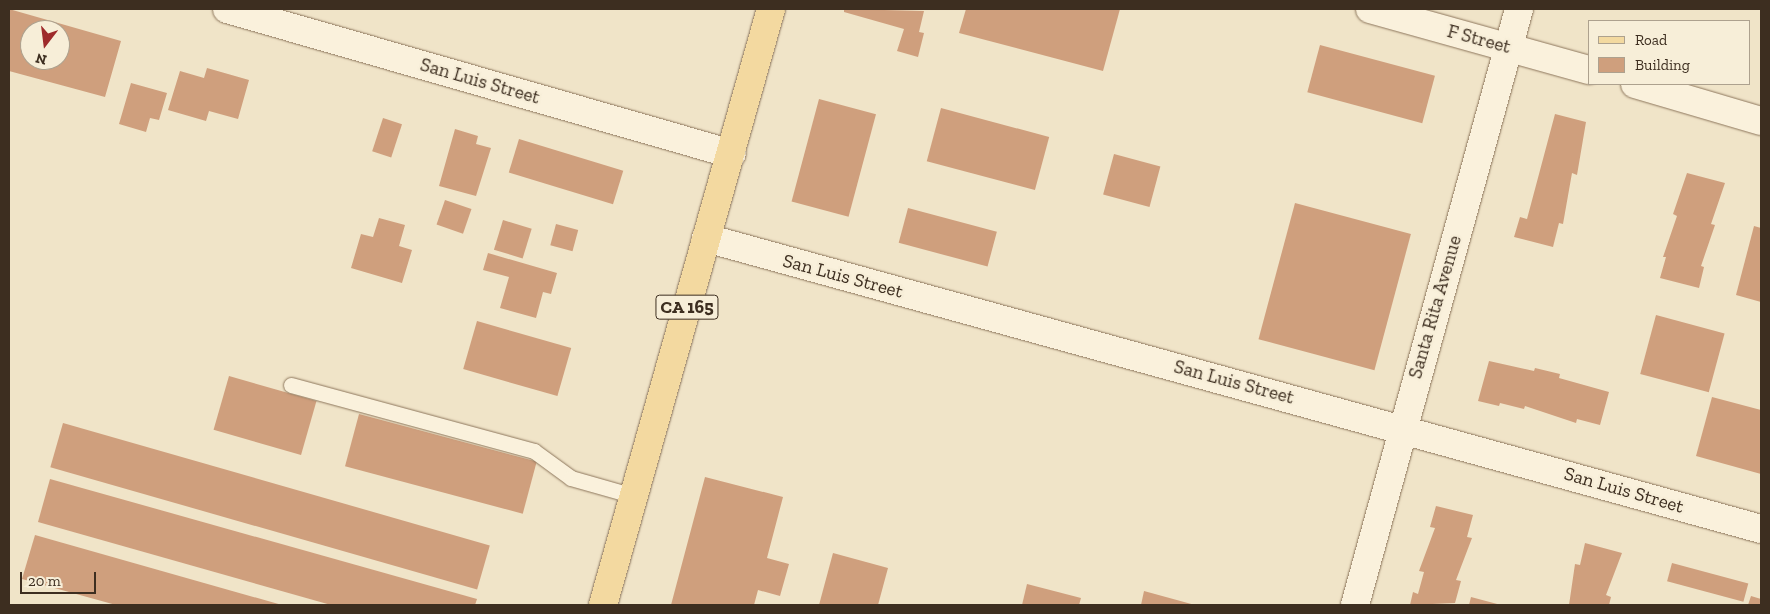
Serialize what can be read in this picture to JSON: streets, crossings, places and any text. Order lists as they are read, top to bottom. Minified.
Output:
{"streets":{"main road":["CA 165"],"street":["F Street","San Luis Street","Santa Rita Avenue"]},"crossings":[["F Street","Santa Rita Avenue"],["San Luis Street","CA 165"],["San Luis Street","Santa Rita Avenue"]],"legend":["Road","Building"],"scale_bar":"20 m","north":"bottom"}
